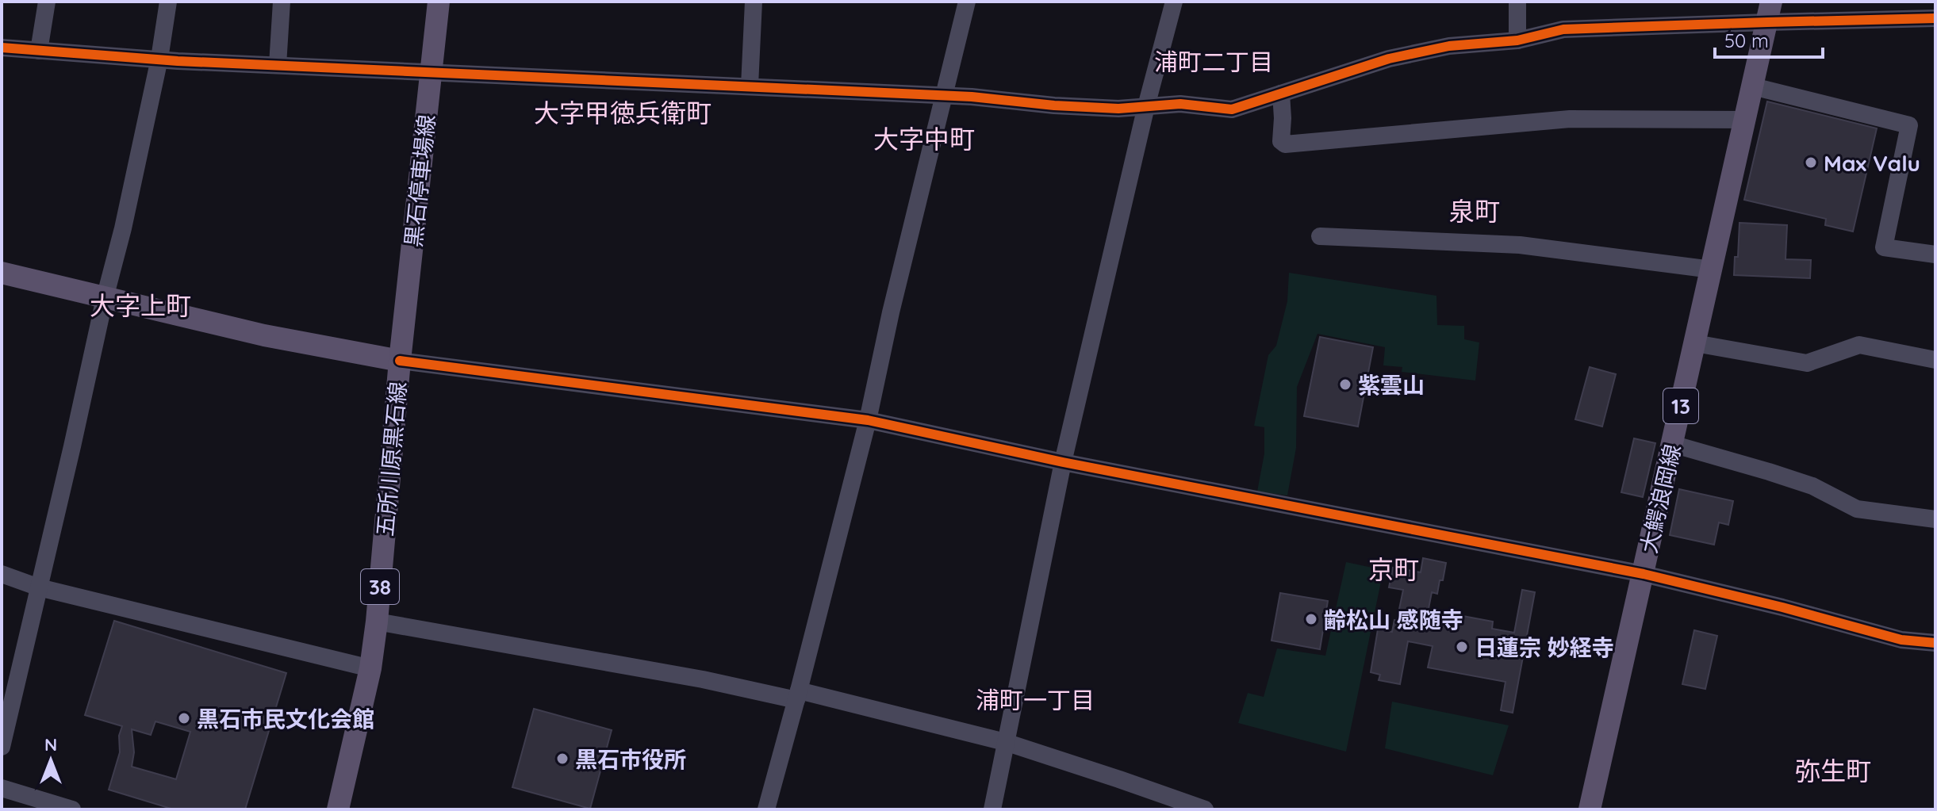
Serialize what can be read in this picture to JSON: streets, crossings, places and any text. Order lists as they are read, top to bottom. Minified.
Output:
{"streets":{"main road":["黒石停車場線","13","五所川原黒石線","大鰐浪岡線","38"]},"crossings":[["黒石停車場線","五所川原黒石線"]],"districts":["浦町二丁目","大字甲徳兵衛町","大字中町","泉町","大字上町","京町","浦町一丁目","弥生町"],"places":["Max Valu","紫雲山","齢松山 感随寺","日蓮宗 妙経寺","黒石市民文化会館","黒石市役所"],"scale_bar":"50 m","north":"top"}
